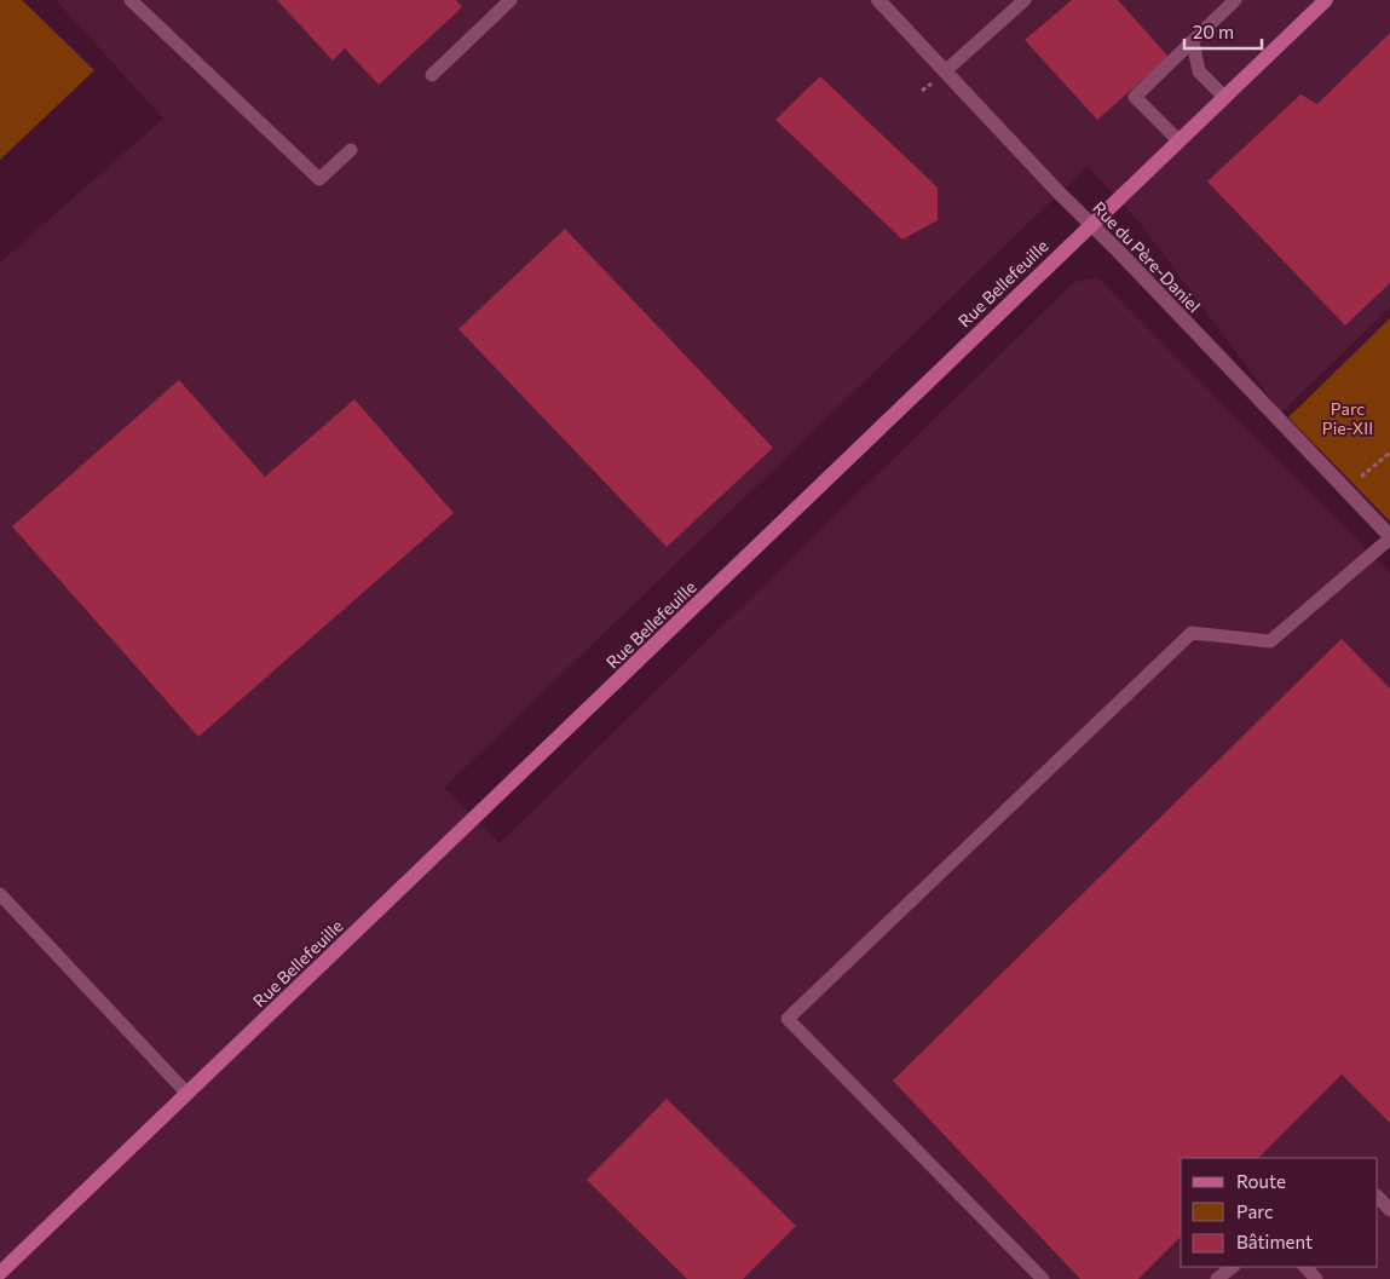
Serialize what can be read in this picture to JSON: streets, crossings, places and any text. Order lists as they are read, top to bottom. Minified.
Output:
{"streets":{"street":["Rue du Père-Daniel","Rue Bellefeuille"]},"crossings":[["Rue du Père-Daniel","Rue Bellefeuille"]],"parks":["Parc Pie-XII"],"legend":["Route","Parc","Bâtiment"],"scale_bar":"20 m"}
